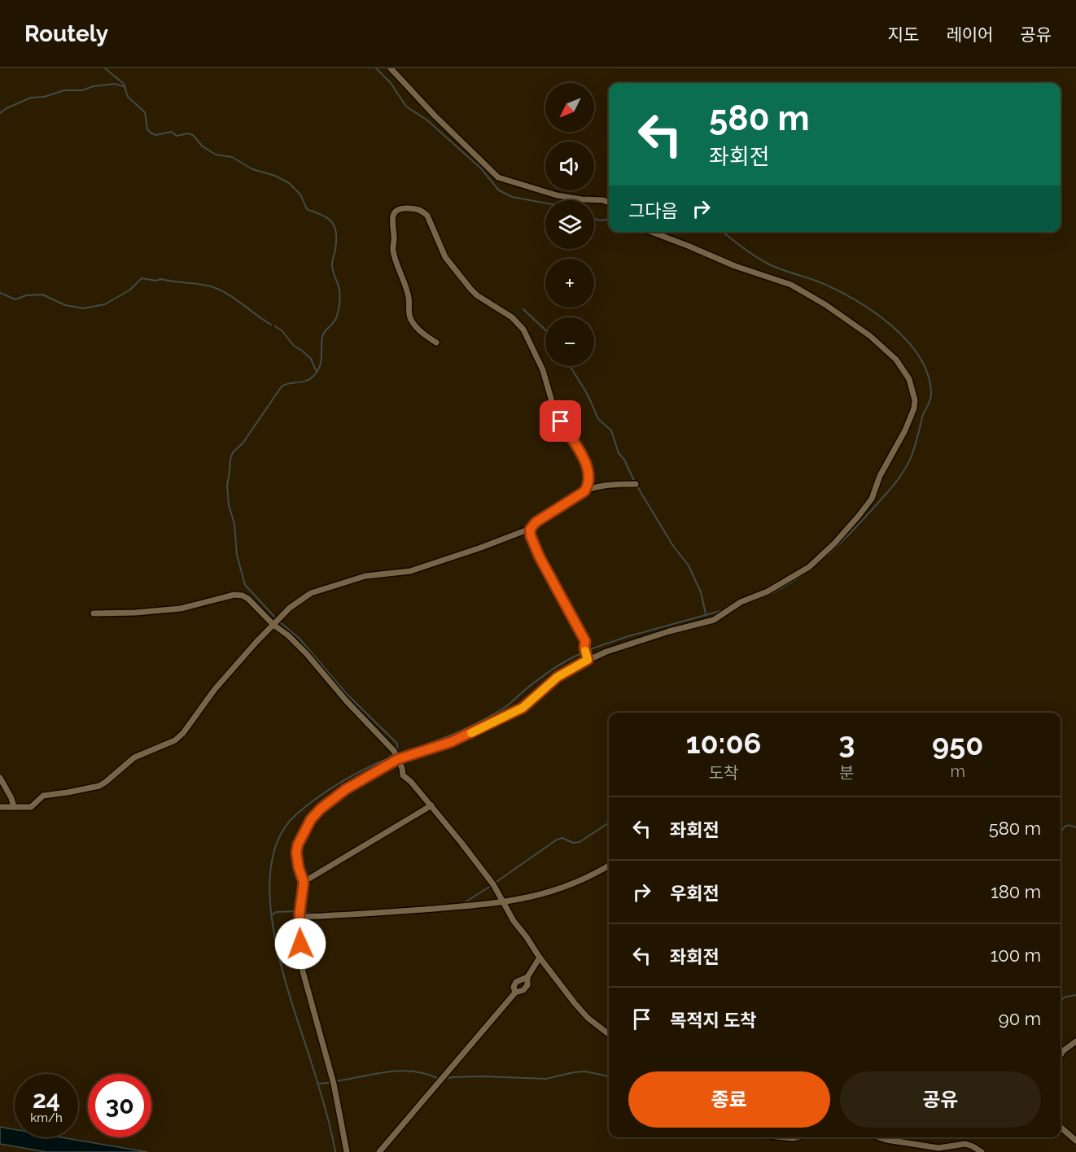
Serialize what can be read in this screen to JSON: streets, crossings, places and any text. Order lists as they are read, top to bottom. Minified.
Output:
{"north":"bottom left","page":{"header":"Routely","nav":["지도","레이어","공유"],"map_buttons":["+","−"],"turn":["580 m","좌회전"],"then":"그다음","eta":["10:06","도착","3","분","950","m"],"list":[{"name":"좌회전","value":"580 m"},{"name":"우회전","value":"180 m"},{"name":"좌회전","value":"100 m"},{"name":"목적지 도착","value":"90 m"}],"buttons":["종료","공유"],"speed":"24 km/h","limit":"30"}}
